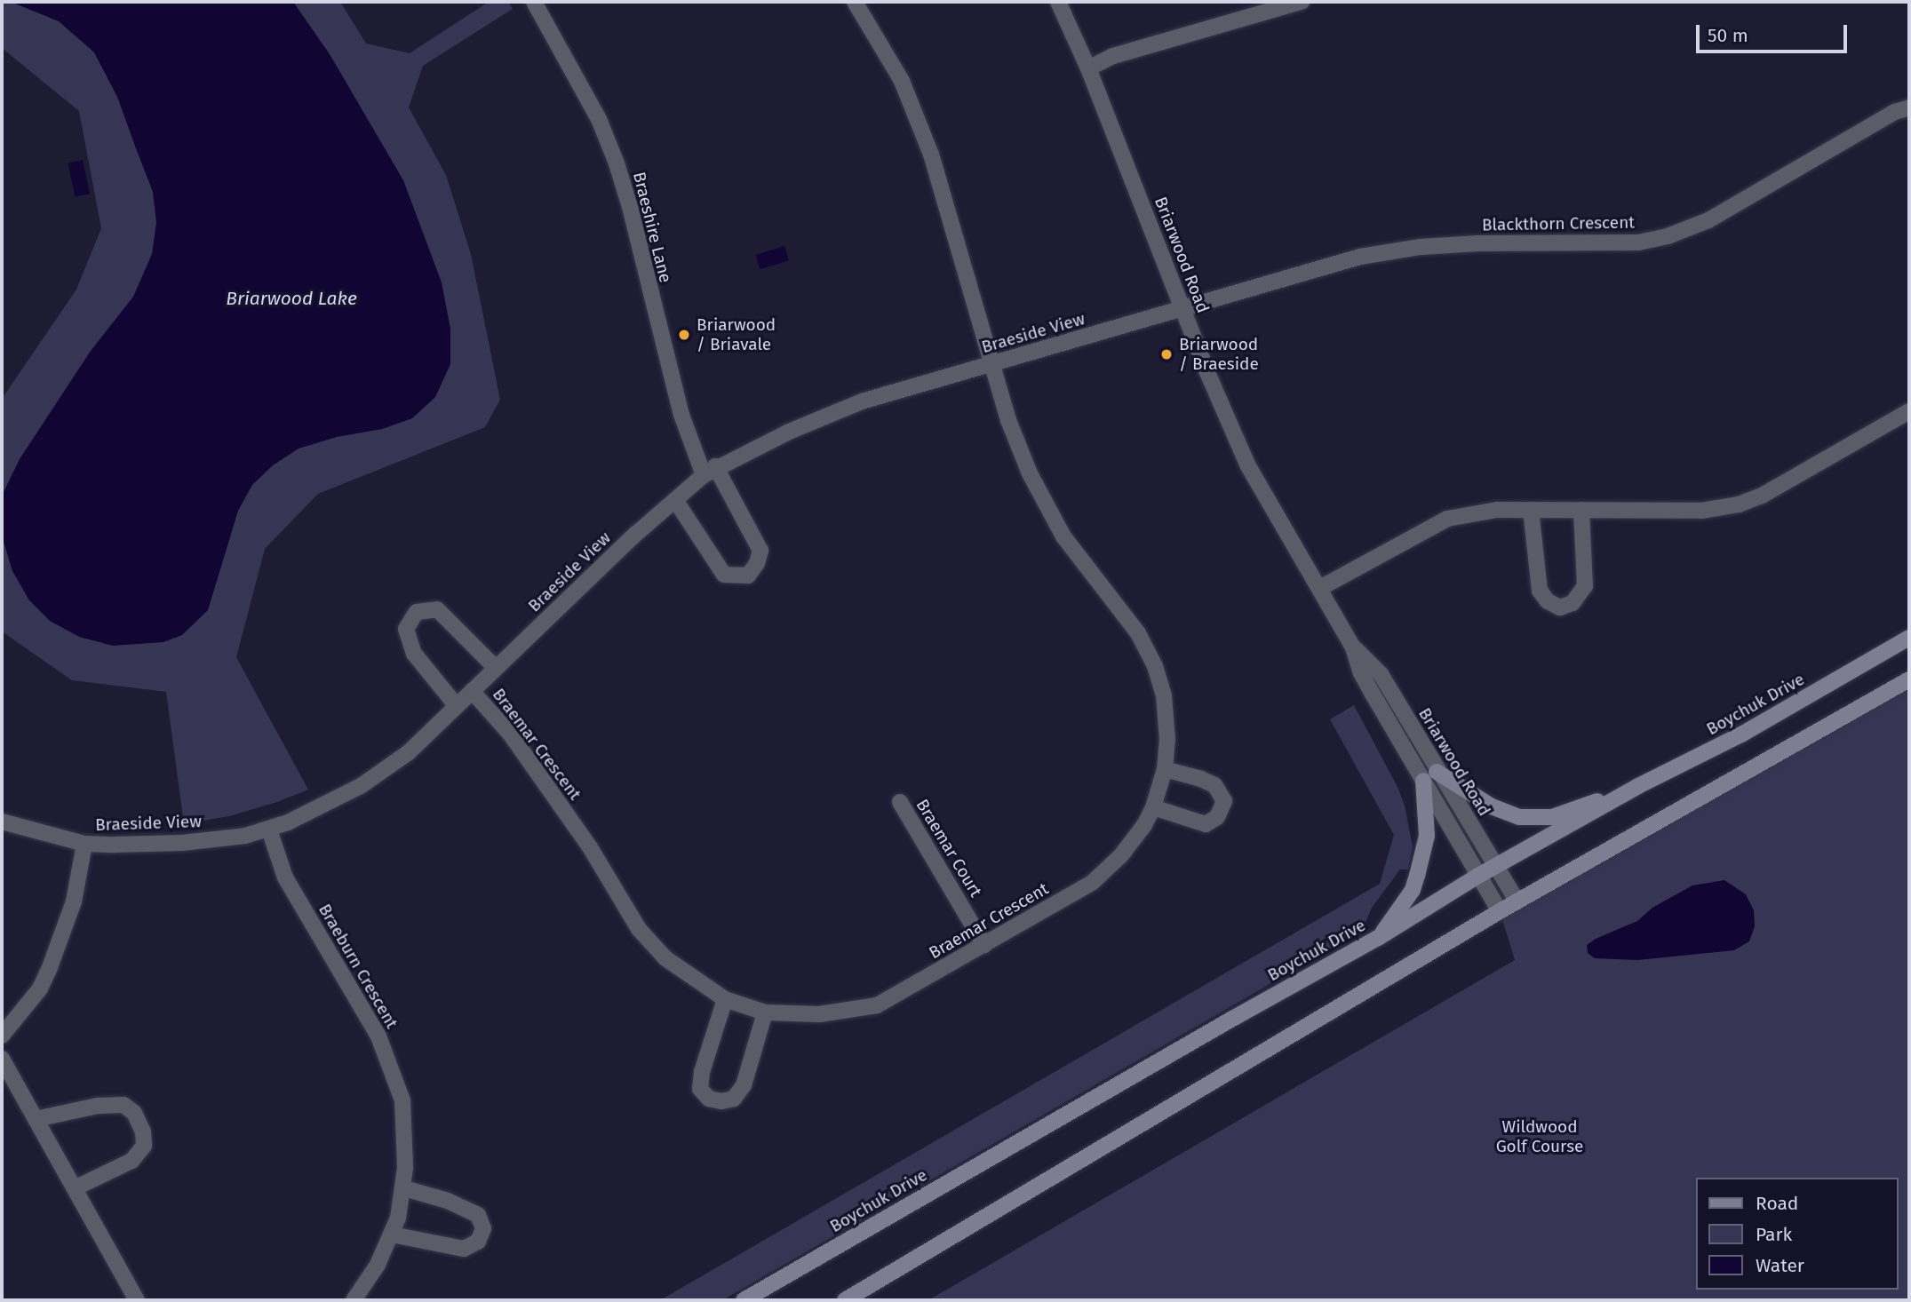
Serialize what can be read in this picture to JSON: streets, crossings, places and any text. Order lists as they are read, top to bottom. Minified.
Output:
{"streets":{"main road":["Boychuk Drive"],"street":["Blackthorn Crescent","Braeshire Lane","Briarwood Road","Braeside View","Braemar Crescent","Braemar Court","Braeburn Crescent"]},"crossings":[["Blackthorn Crescent","Briarwood Road"],["Blackthorn Crescent","Braeside View"],["Braeshire Lane","Braeside View"],["Briarwood Road","Braeside View"],["Briarwood Road","Boychuk Drive"],["Braeside View","Braemar Crescent"],["Braeside View","Braeburn Crescent"],["Braemar Crescent","Braemar Court"]],"water":["Briarwood Lake"],"parks":["Wildwood Golf Course"],"places":["Briarwood / Briavale","Briarwood / Braeside"],"legend":["Road","Park","Water"],"scale_bar":"50 m"}
